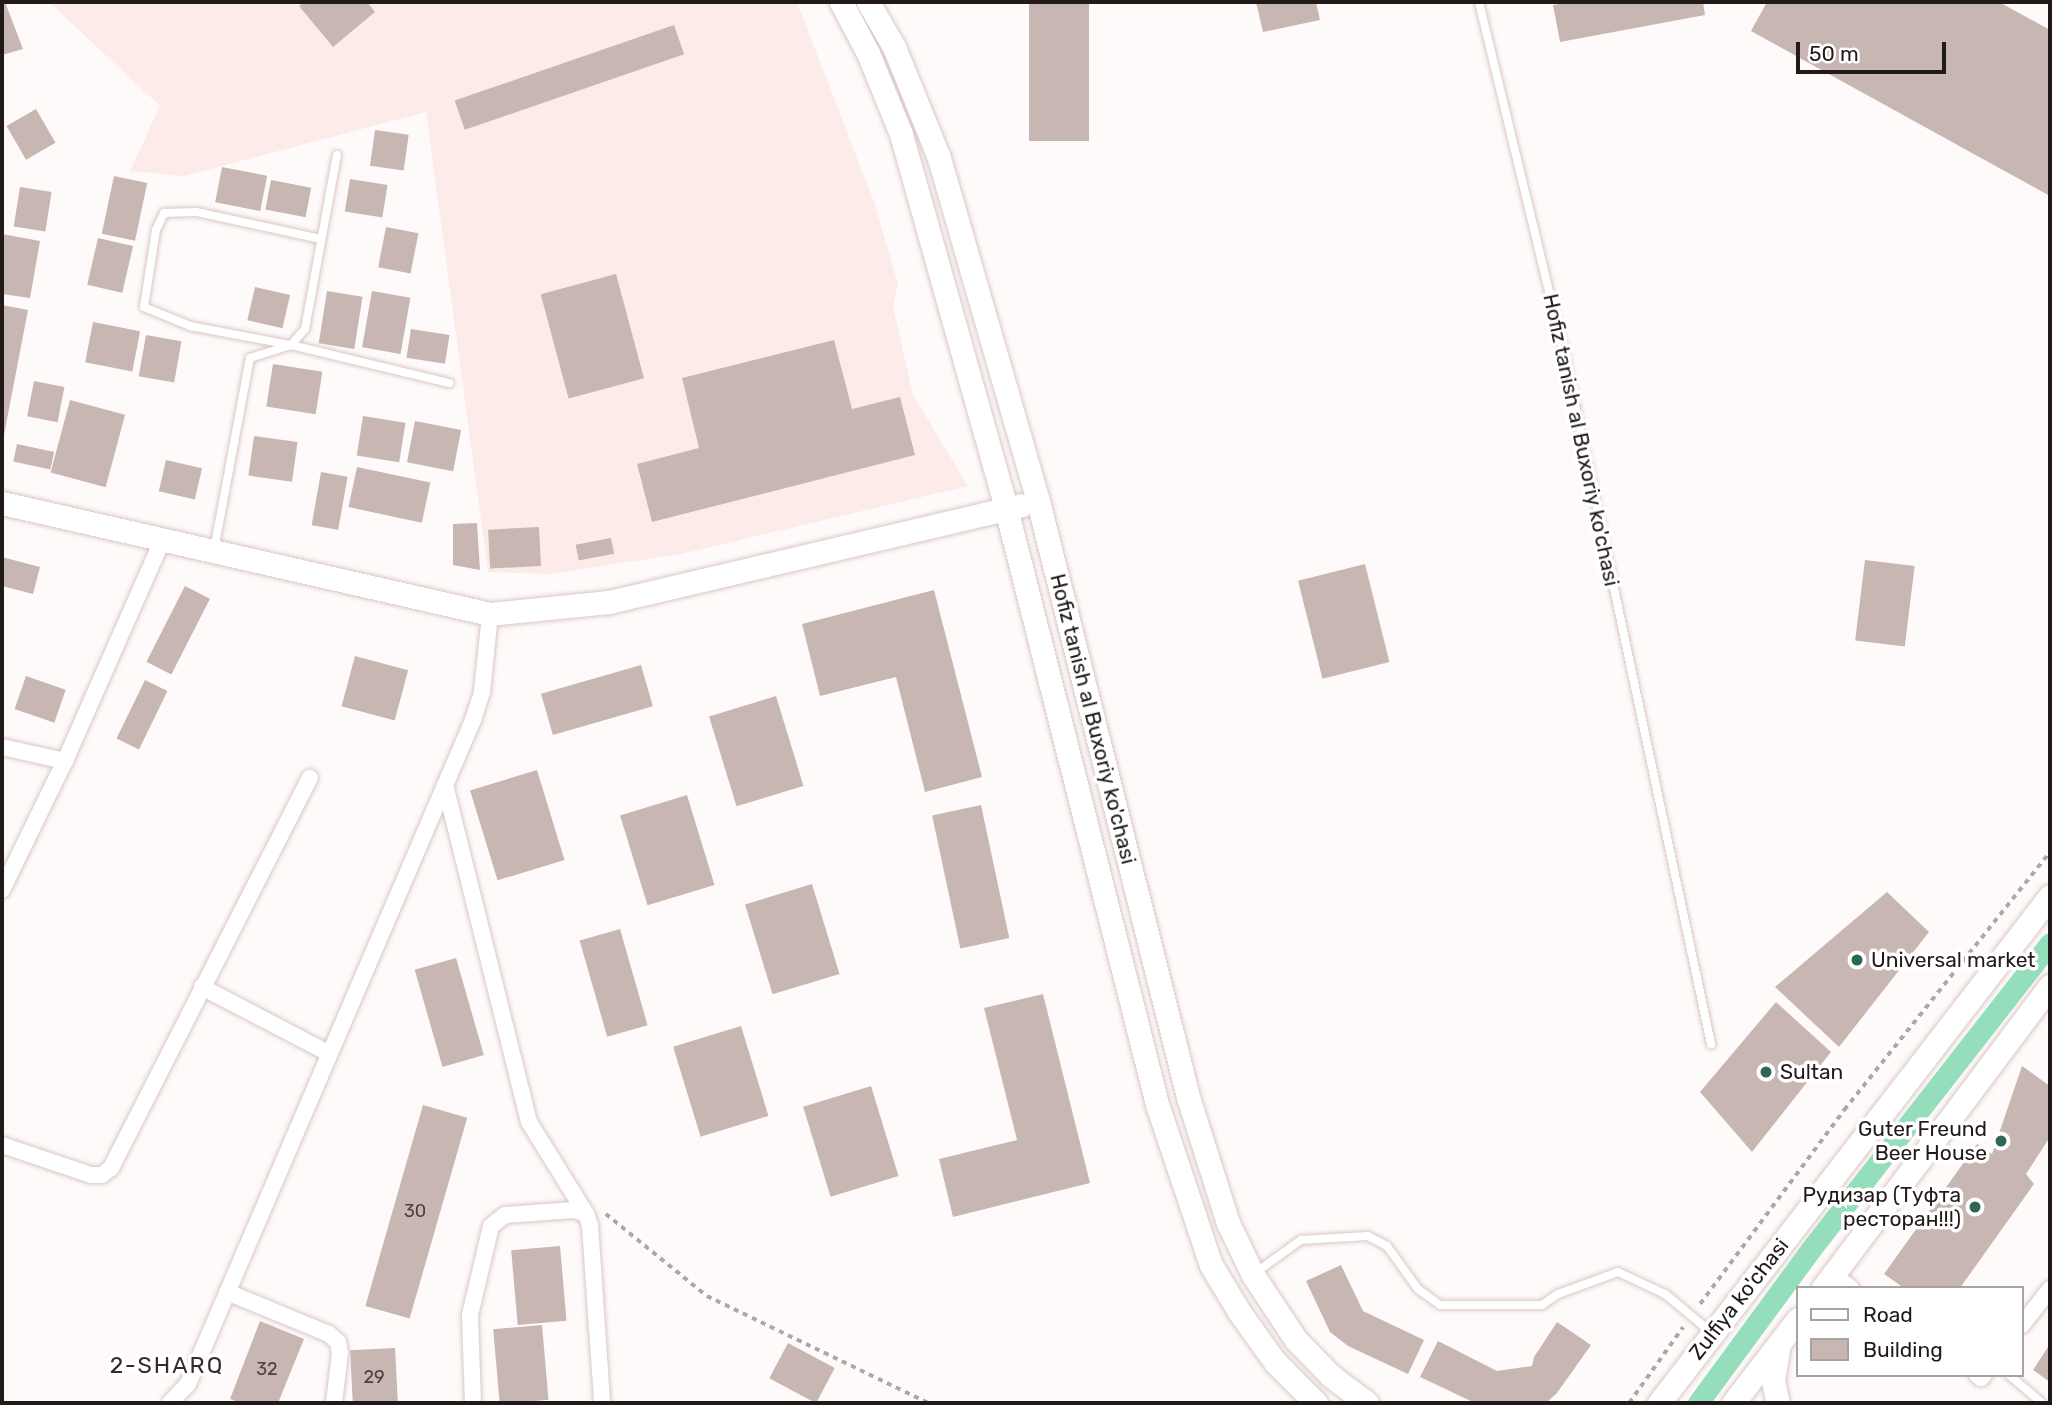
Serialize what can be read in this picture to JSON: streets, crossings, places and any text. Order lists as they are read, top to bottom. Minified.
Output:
{"streets":{"main road":["Hofiz tanish al Buxoriy ko'chasi","Zulfiya ko'chasi"]},"districts":["2-SHARQ"],"places":["Universal market","Sultan","Guter Freund Beer House","Рудизар (Туфта ресторан!!!)"],"house_numbers":["30","32","29"],"legend":["Road","Building"],"scale_bar":"50 m"}
